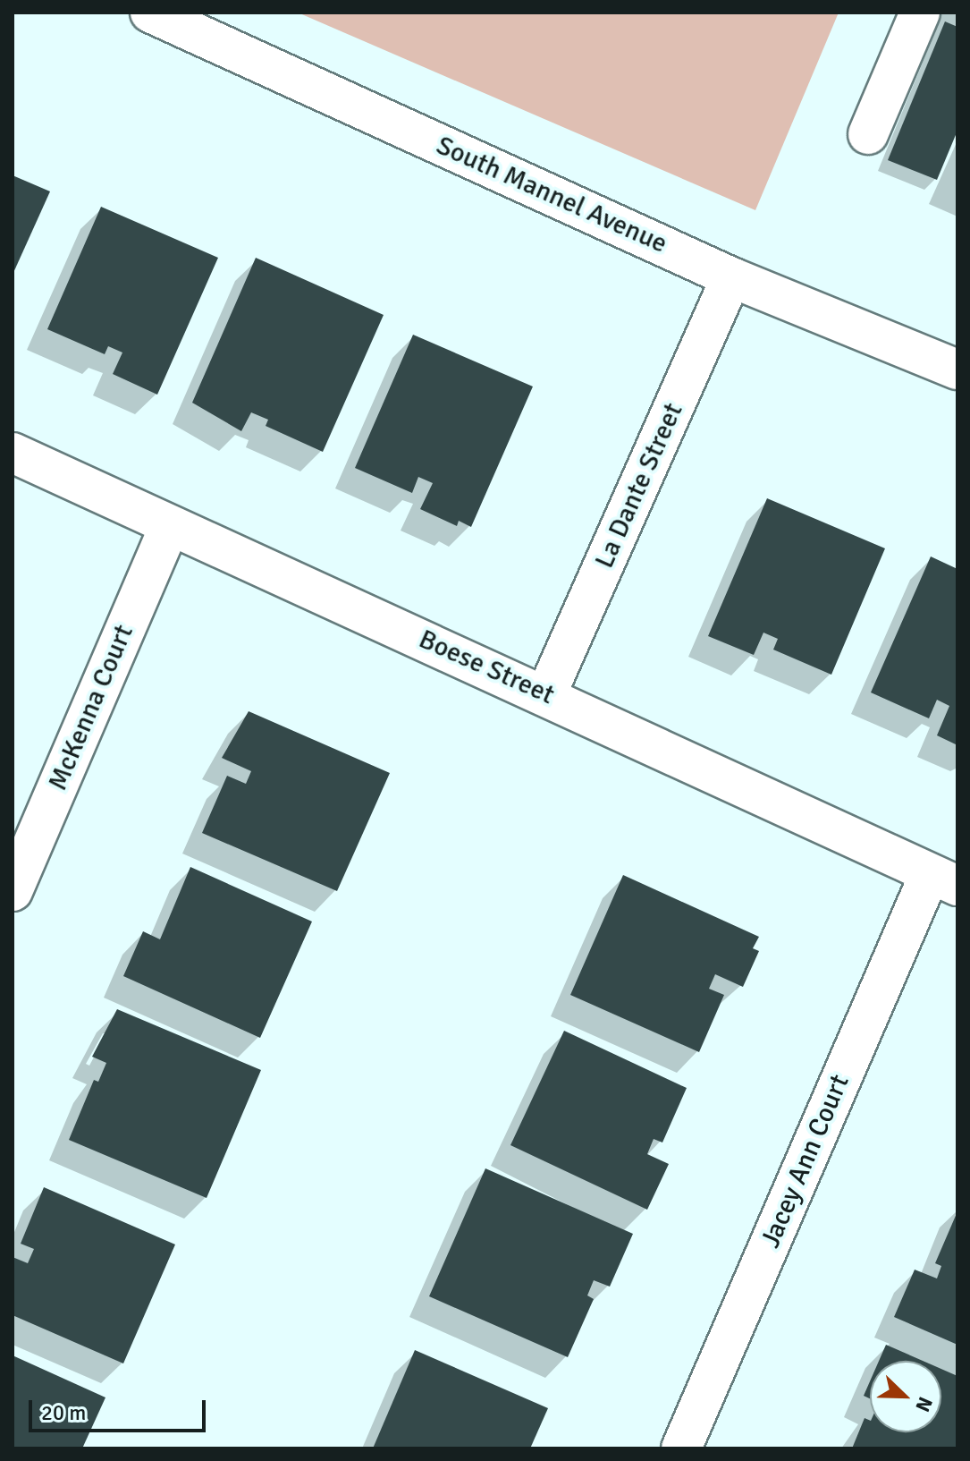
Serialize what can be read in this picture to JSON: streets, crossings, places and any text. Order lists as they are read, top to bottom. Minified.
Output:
{"streets":{"street":["South Mannel Avenue","La Dante Street","Boese Street","McKenna Court","Jacey Ann Court"]},"crossings":[["South Mannel Avenue","La Dante Street"],["La Dante Street","Boese Street"],["Boese Street","McKenna Court"],["Boese Street","Jacey Ann Court"]],"scale_bar":"20 m","north":"bottom right"}
